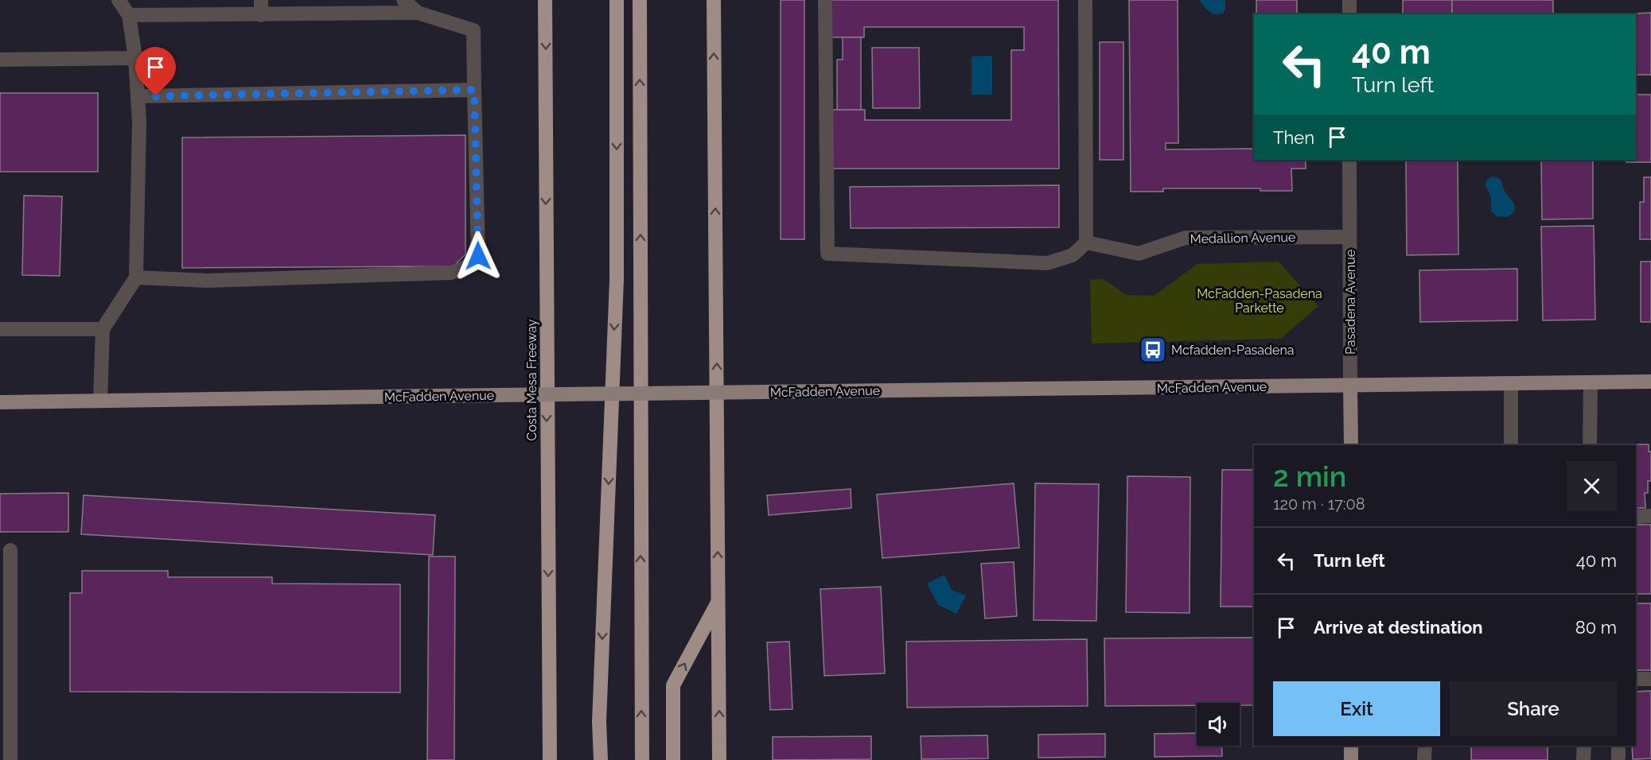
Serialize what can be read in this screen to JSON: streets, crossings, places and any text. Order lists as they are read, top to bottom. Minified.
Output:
{"streets":{"highway":["Costa Mesa Freeway"],"main road":["Pasadena Avenue","McFadden Avenue"],"street":["Medallion Avenue"]},"crossings":[["Medallion Avenue","Pasadena Avenue"],["Pasadena Avenue","McFadden Avenue"]],"parks":["McFadden-Pasadena Parkette"],"places":{"bus stop":["Mcfadden-Pasadena"]},"page":{"turn":["40 m","Turn left"],"then":"Then","heading":["2 min","120 m · 17:08"],"list":[{"name":"Turn left","value":"40 m"},{"name":"Arrive at destination","value":"80 m"}],"buttons":["Exit","Share"]}}
